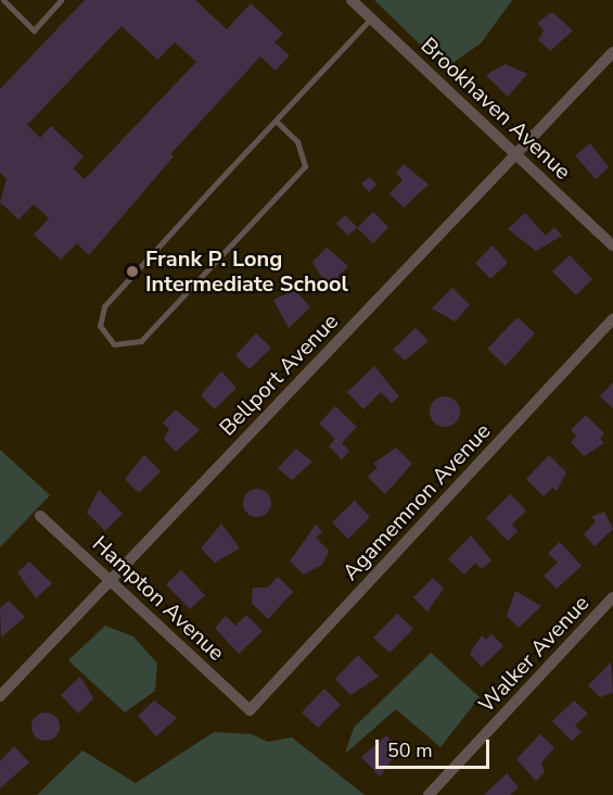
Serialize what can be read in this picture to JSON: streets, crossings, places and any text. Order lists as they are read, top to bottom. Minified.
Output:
{"streets":{"street":["Brookhaven Avenue","Bellport Avenue","Agamemnon Avenue","Hampton Avenue","Walker Avenue"]},"crossings":[["Brookhaven Avenue","Bellport Avenue"],["Bellport Avenue","Hampton Avenue"],["Agamemnon Avenue","Hampton Avenue"]],"places":["Frank P. Long Intermediate School"],"scale_bar":"50 m"}
